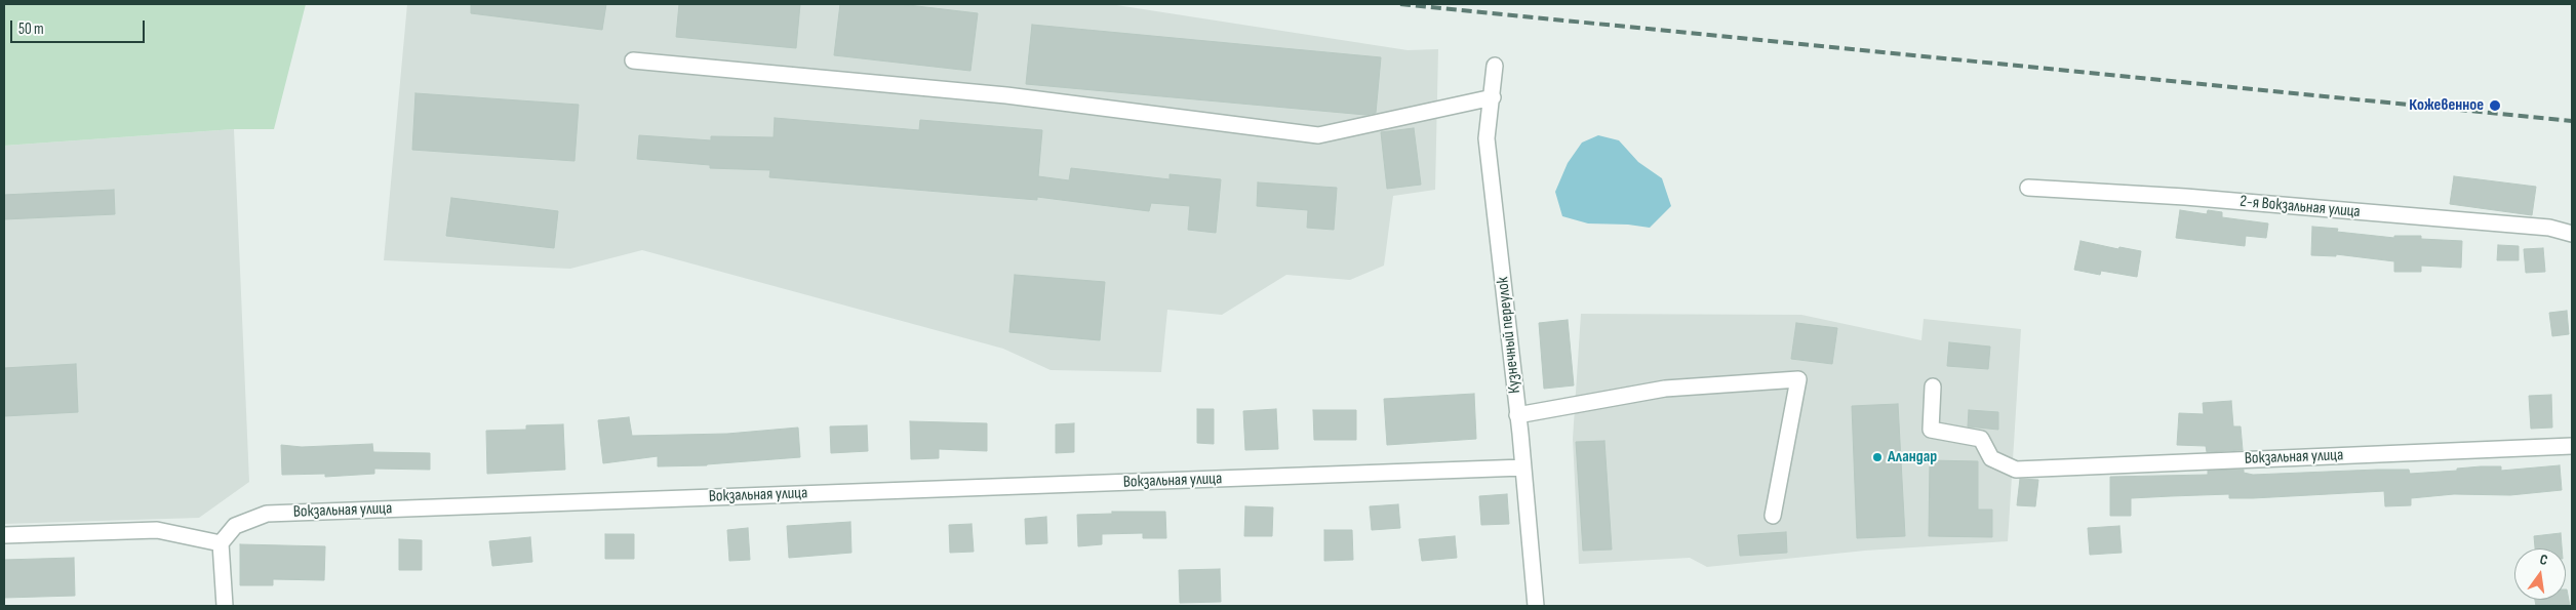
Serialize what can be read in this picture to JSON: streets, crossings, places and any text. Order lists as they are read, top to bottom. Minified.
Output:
{"streets":{"street":["2-я Вокзальная улица","Кузнечный переулок","Вокзальная улица"]},"crossings":[["Кузнечный переулок","Вокзальная улица"]],"places":["Кожевенное","Аландар"],"scale_bar":"50 m","north":"top"}
